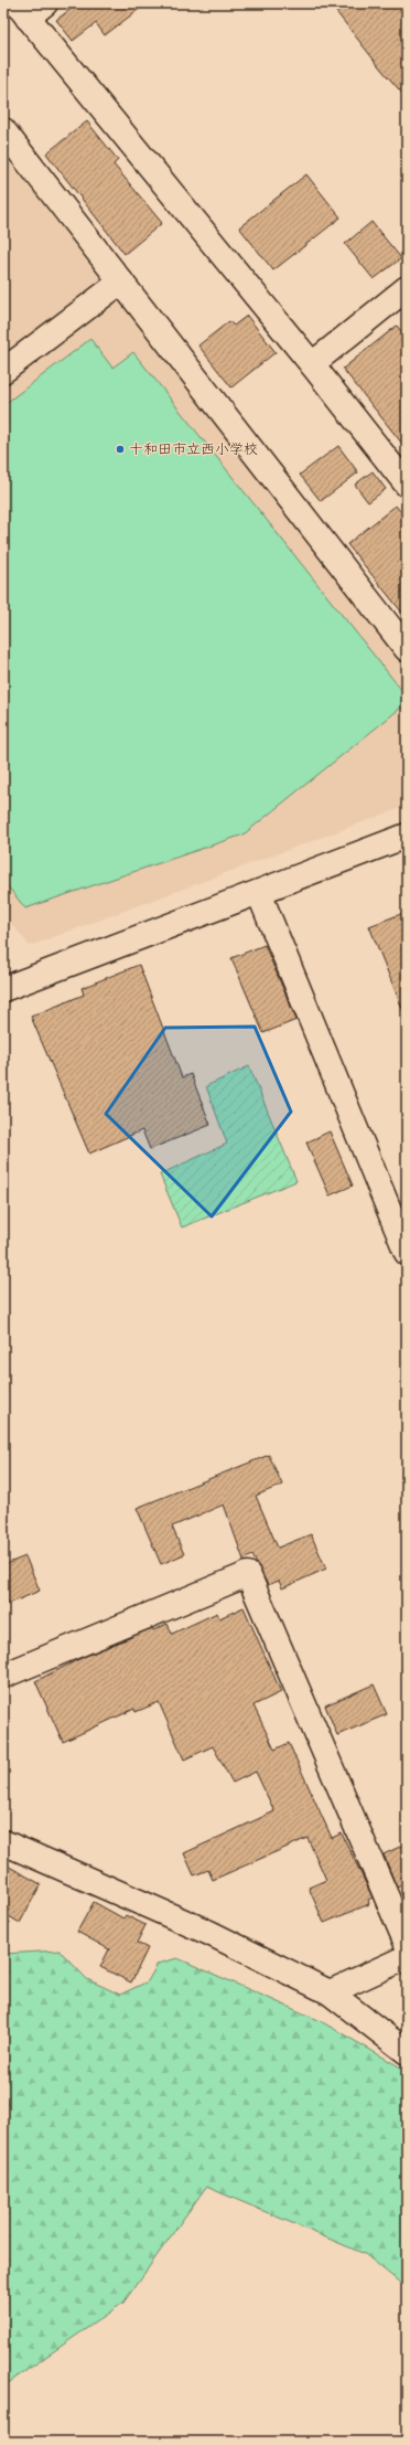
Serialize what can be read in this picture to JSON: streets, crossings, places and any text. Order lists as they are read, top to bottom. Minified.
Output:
{"places":["十和田市立西小学校"]}
